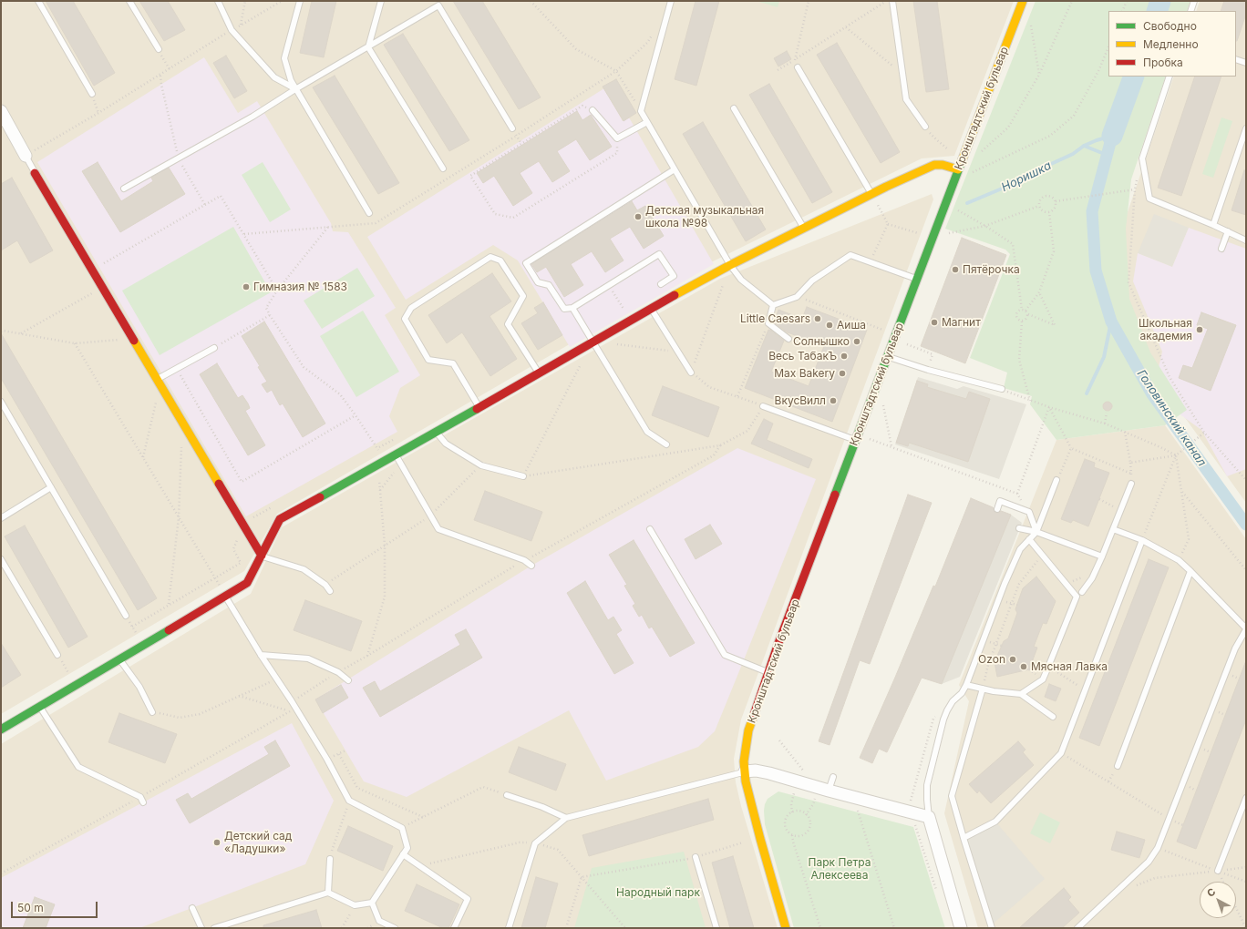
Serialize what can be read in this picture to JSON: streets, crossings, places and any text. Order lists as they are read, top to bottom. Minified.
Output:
{"streets":{"street":["Кронштадтский бульвар"]},"water":["Норишка","Головинский канал"],"parks":["Парк Петра Алексеева","Народный парк"],"places":["Детская музыкальная школа №98","Пятёрочка","Гимназия № 1583","Little Caesars","Магнит","Аиша","Школьная академия","Солнышко","Весь ТабакЪ","Max Bakery","ВкусВилл","Ozon","Мясная Лавка","Детский сад «Ладушки»"],"legend":["Свободно","Медленно","Пробка"],"scale_bar":"50 m","north":"top left"}
